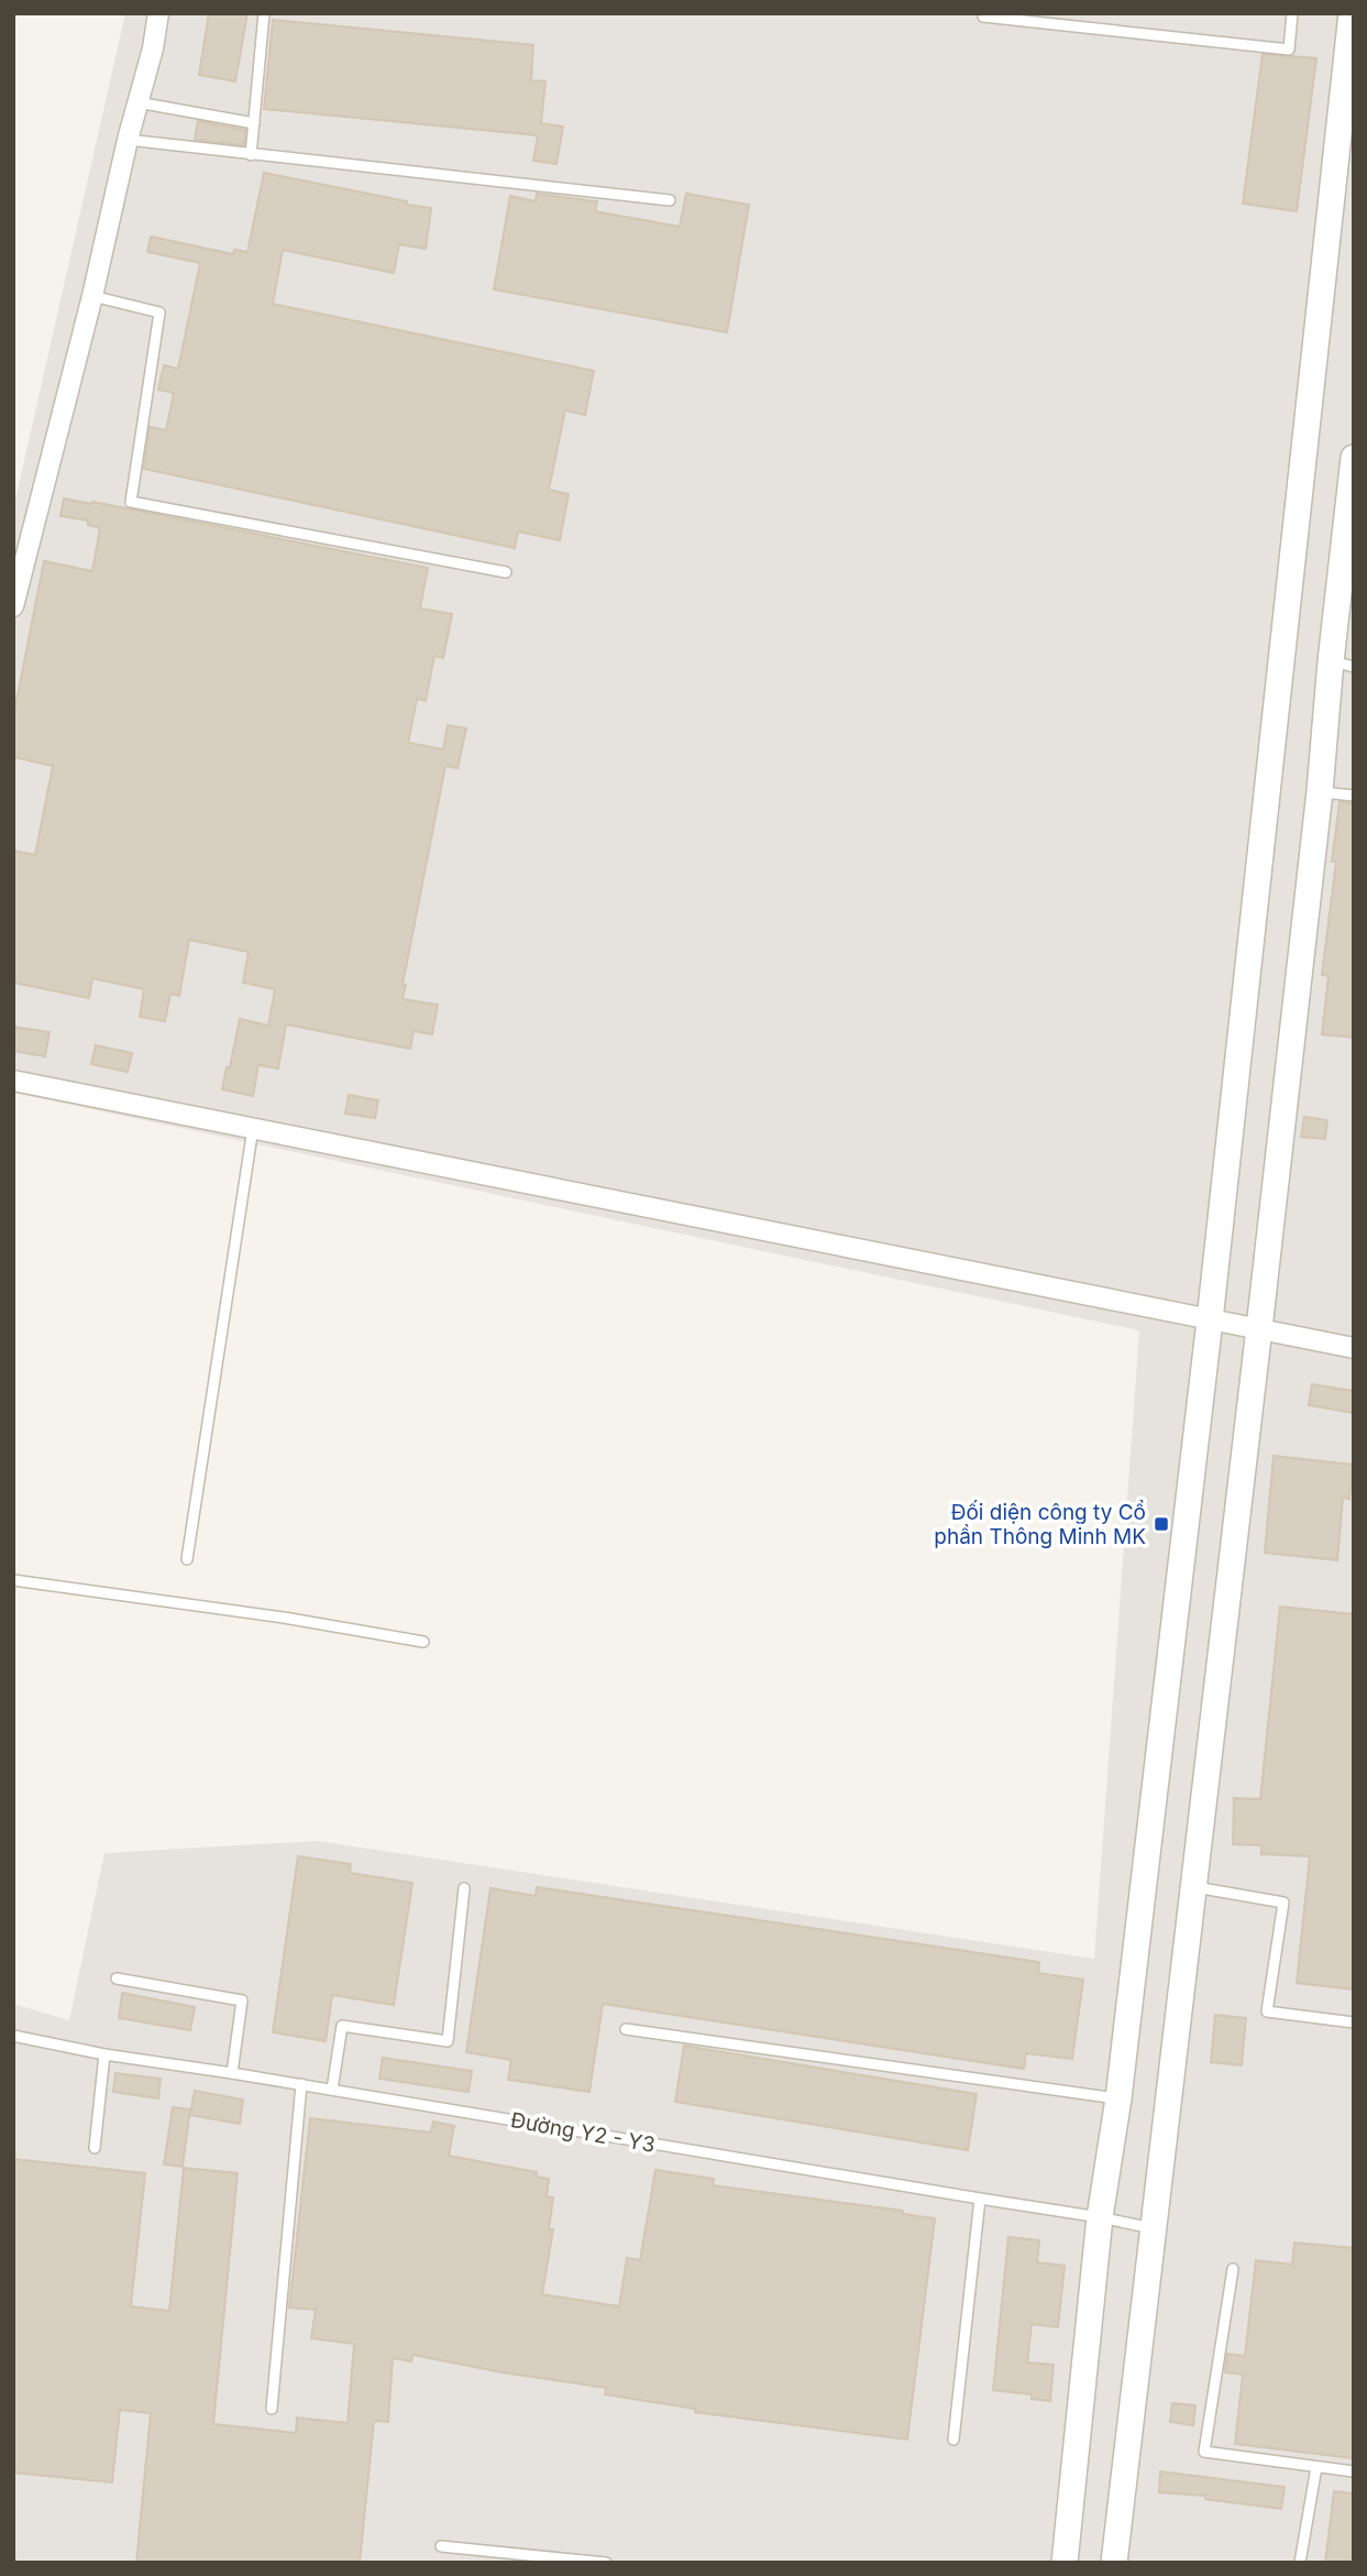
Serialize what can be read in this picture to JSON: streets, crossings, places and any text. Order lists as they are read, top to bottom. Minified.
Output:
{"streets":{"lane":["Đường Y2 - Y3"]},"places":{"transit":["Đối diện công ty Cổ phần Thông Minh MK"]}}
